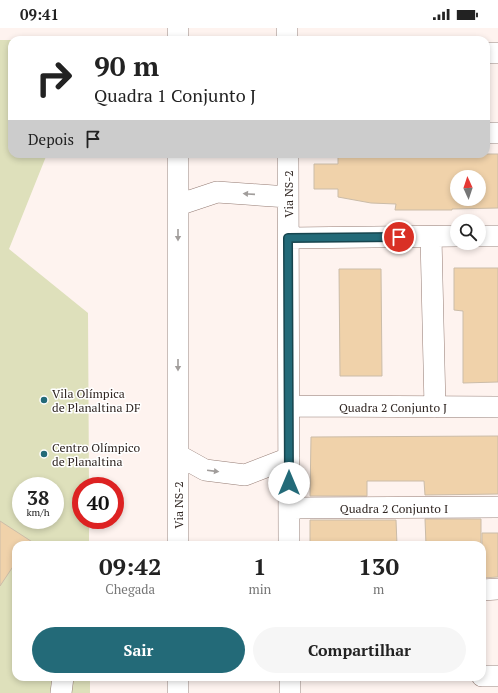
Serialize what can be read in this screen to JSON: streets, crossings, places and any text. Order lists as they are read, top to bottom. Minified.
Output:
{"streets":{"street":["Via NS-2","Quadra 2 Conjunto J","Quadra 2 Conjunto I"]},"crossings":[["Via NS-2","Quadra 2 Conjunto J"],["Via NS-2","Quadra 2 Conjunto I"]],"places":["Vila Olímpica de Planaltina DF","Centro Olímpico de Planaltina"],"north":"top","page":{"status":"09:41","turn":["90 m","Quadra 1 Conjunto J"],"then":"Depois","speed":"38 km/h","limit":"40","eta":["09:42","Chegada","1","min","130","m"],"buttons":["Sair","Compartilhar"]}}
